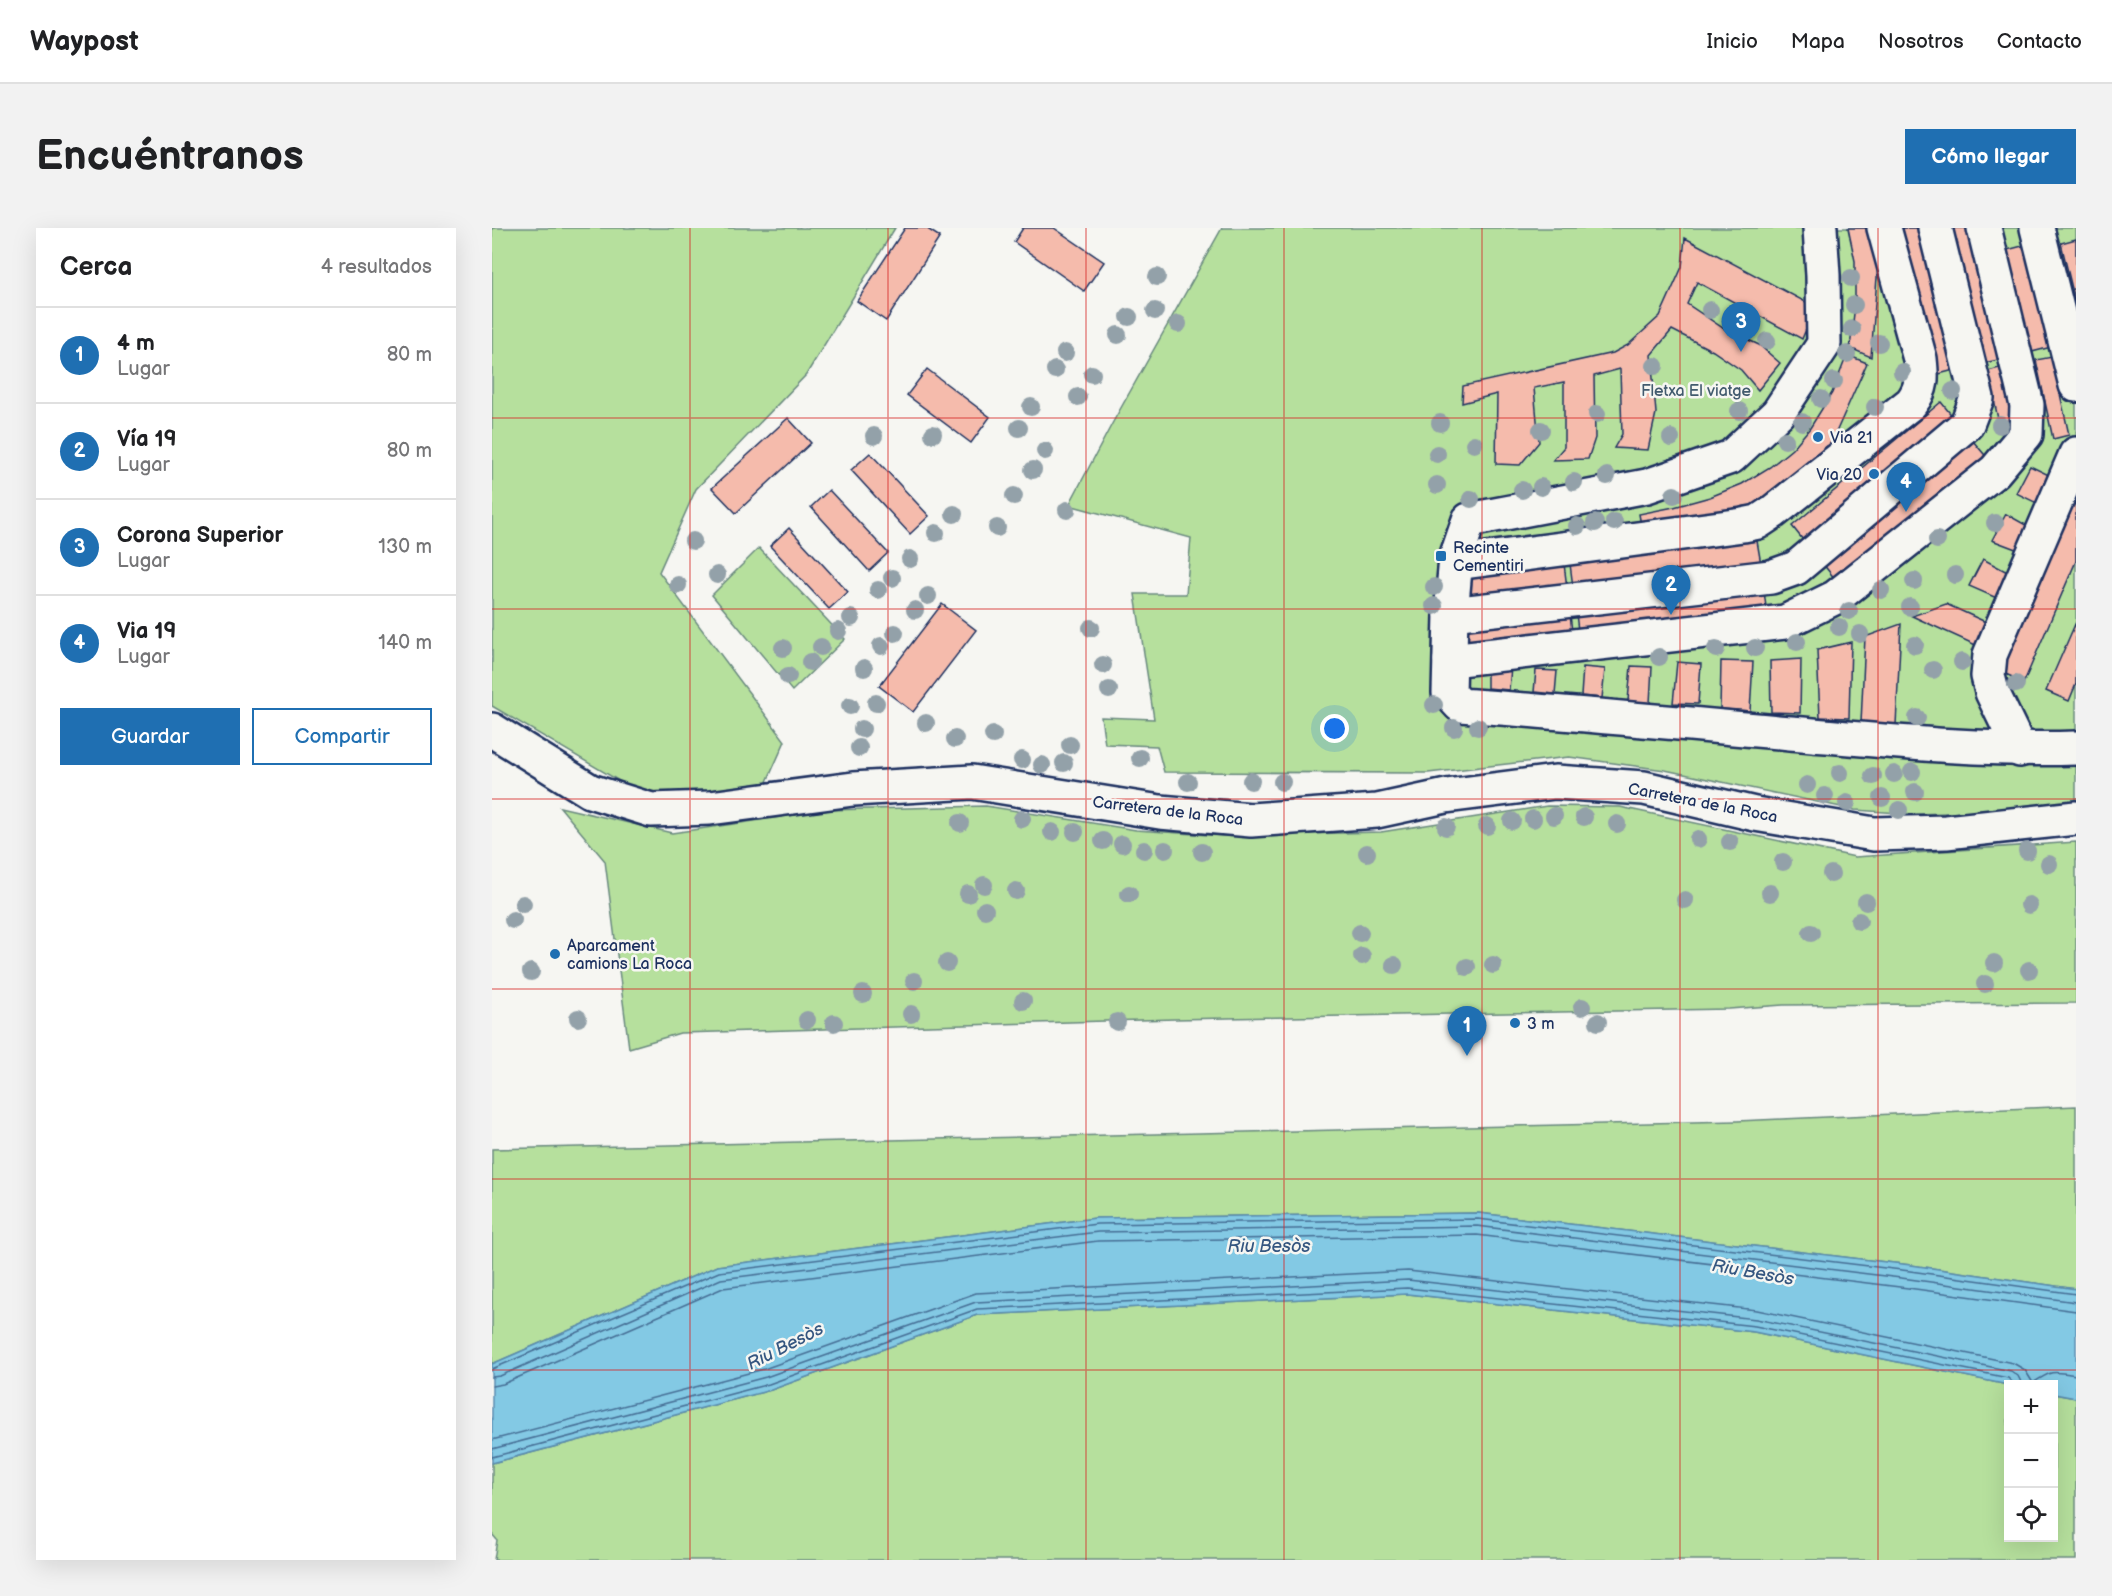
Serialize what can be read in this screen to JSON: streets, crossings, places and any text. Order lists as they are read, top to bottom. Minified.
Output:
{"streets":{"street":["Carretera de la Roca"]},"water":["Riu Besòs"],"parks":["Fletxa El viatge"],"places":{"other":["Via 21","Via 20","Aparcament camions La Roca","3 m"],"transit":["Recinte Cementiri"]},"page":{"header":"Waypost","nav":["Inicio","Mapa","Nosotros","Contacto"],"buttons":["Cómo llegar",["Guardar","Compartir"]],"title":"Encuéntranos","heading":["Cerca","4 resultados"],"pins":["3","4","2","1"],"list":[{"mark":"1","name":"4 m","note":"Lugar","value":"80 m"},{"mark":"2","name":"Vía 19","note":"Lugar","value":"80 m"},{"mark":"3","name":"Corona Superior","note":"Lugar","value":"130 m"},{"mark":"4","name":"Via 19","note":"Lugar","value":"140 m"}],"map_buttons":["+","−"]}}
